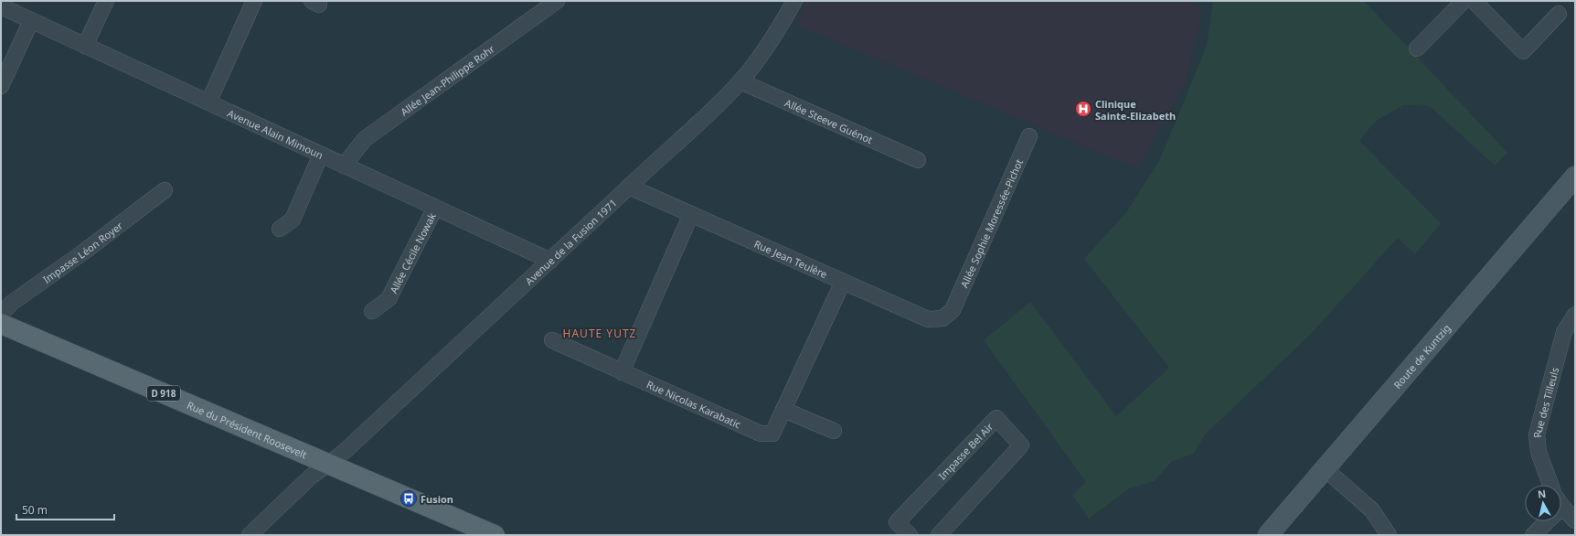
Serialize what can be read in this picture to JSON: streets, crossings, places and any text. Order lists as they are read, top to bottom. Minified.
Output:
{"streets":{"main road":["D 918","Rue du Président Roosevelt"],"street":["Allée Jean-Philippe Rohr","Allée Steeve Guénot","Avenue Alain Mimoun","Allée Sophie Moressée-Pichot","Avenue de la Fusion 1971","Impasse Léon Royer","Allée Cécile Nowak","Rue Jean Teulère","Route de Kuntzig","Rue des Tilleuls","Rue Nicolas Karabatic","Impasse Bel Air"]},"crossings":[["Allée Jean-Philippe Rohr","Avenue Alain Mimoun"],["Allée Steeve Guénot","Avenue de la Fusion 1971"],["Avenue Alain Mimoun","Avenue de la Fusion 1971"],["Avenue Alain Mimoun","Allée Cécile Nowak"],["Allée Sophie Moressée-Pichot","Rue Jean Teulère"],["Avenue de la Fusion 1971","Rue Jean Teulère"],["Avenue de la Fusion 1971","Rue du Président Roosevelt"],["Rue Jean Teulère","Rue Nicolas Karabatic"]],"districts":["HAUTE YUTZ"],"places":{"hospital":["Clinique Sainte-Elizabeth"],"bus stop":["Fusion"]},"scale_bar":"50 m","north":"top"}
